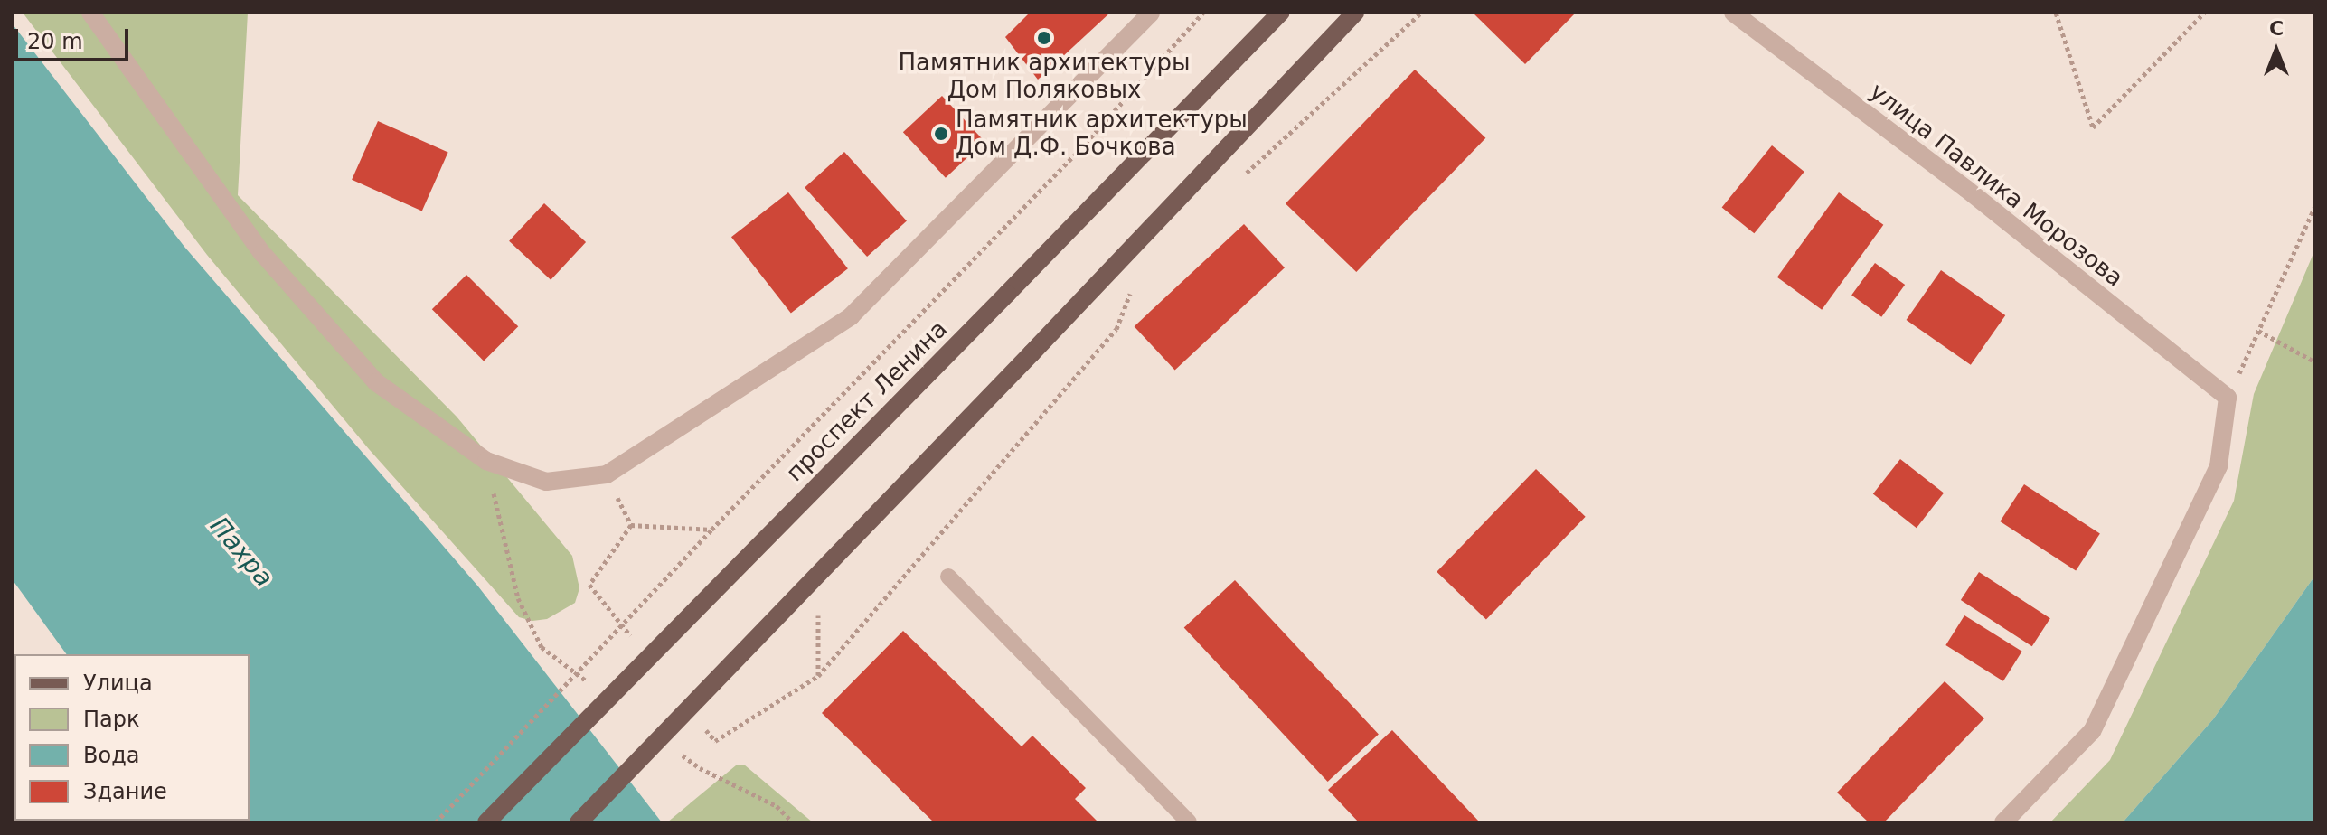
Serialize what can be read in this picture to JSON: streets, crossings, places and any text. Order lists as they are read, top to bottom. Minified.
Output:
{"streets":{"main road":["проспект Ленина"],"street":["улица Павлика Морозова"]},"water":["Пахра"],"places":["Памятник архитектуры Дом Поляковых","Памятник архитектуры Дом Д.Ф. Бочкова"],"legend":["Улица","Парк","Вода","Здание"],"scale_bar":"20 m","north":"top"}
